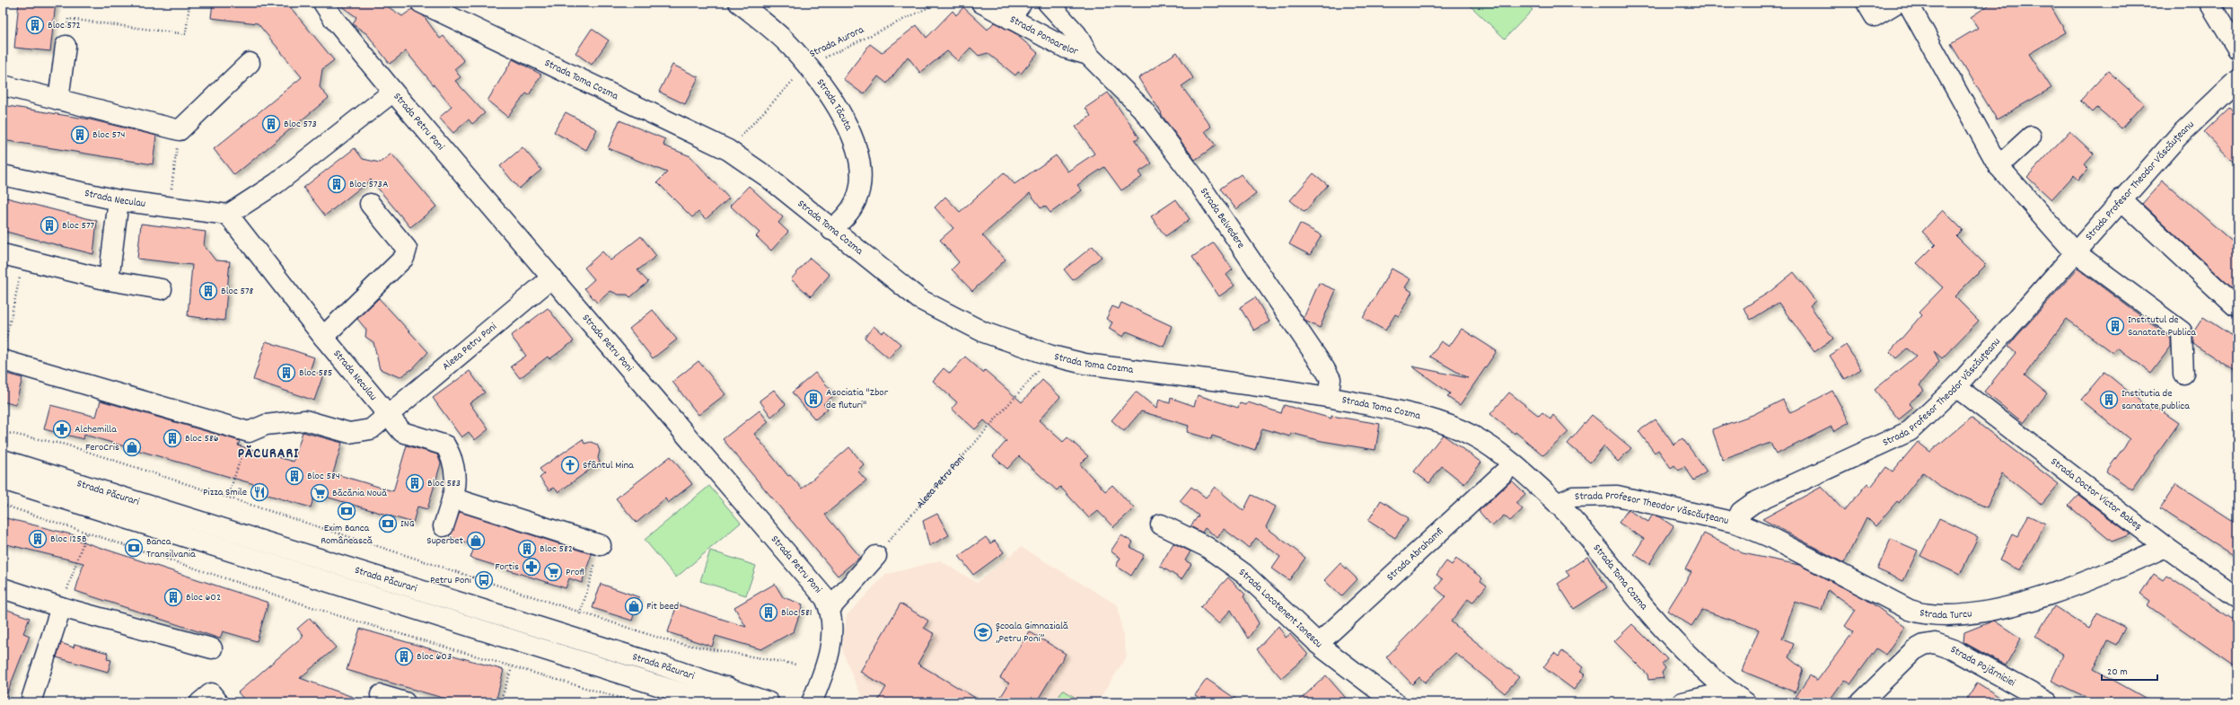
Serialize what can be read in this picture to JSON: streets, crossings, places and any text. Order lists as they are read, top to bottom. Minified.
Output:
{"streets":{"street":["Strada Ponoarelor","Strada Toma Cozma","Strada Tăcuta","Strada Petru Poni","Strada Profesor Theodor Văscăuțeanu","Strada Neculau","Strada Belvedere","Aleea Petru Poni","Strada Păcurari","Strada Doctor Victor Babeș","Strada Abrahamfi","Strada Locotenent Ionescu","Strada Turcu","Strada Pojărniciei"],"path":["Strada Aurora"]},"crossings":[["Strada Ponoarelor","Strada Belvedere"],["Strada Aurora","Strada Toma Cozma"],["Strada Aurora","Strada Tăcuta"],["Strada Toma Cozma","Strada Tăcuta"],["Strada Toma Cozma","Strada Profesor Theodor Văscăuțeanu"],["Strada Toma Cozma","Strada Belvedere"],["Strada Toma Cozma","Aleea Petru Poni"],["Strada Toma Cozma","Strada Abrahamfi"],["Strada Petru Poni","Aleea Petru Poni"],["Strada Profesor Theodor Văscăuțeanu","Strada Doctor Victor Babeș"],["Strada Profesor Theodor Văscăuțeanu","Strada Turcu"],["Strada Neculau","Aleea Petru Poni"],["Strada Doctor Victor Babeș","Strada Turcu"],["Strada Abrahamfi","Strada Locotenent Ionescu"]],"districts":["PĂCURARI"],"places":{"building":["Bloc 572","Bloc 573","Bloc 574","Bloc 573A","Bloc 577","Bloc 578","Institutul de Sanatate Publica","Bloc 585","Asociatia \"Zbor de fluturi\"","Institutia de sanatate publica","Bloc 586","Bloc 584","Bloc 583","Bloc 125B","Bloc 582","Bloc 602","Bloc 581","Bloc 603"],"pharmacy":["Alchemilla","Fortis"],"shop":["FeroCris","Superbet","Fit beed"],"church":["Sfântul Mina"],"restaurant":["Pizza Smile"],"supermarket":["Băcănia Nouă","Profi"],"bank":["Exim Banca Românească","ING","Banca Transilvania"],"bus stop":["Petru Poni"],"school or university":["Şcoala Gimnazială „Petru Poni”"]},"scale_bar":"20 m"}
